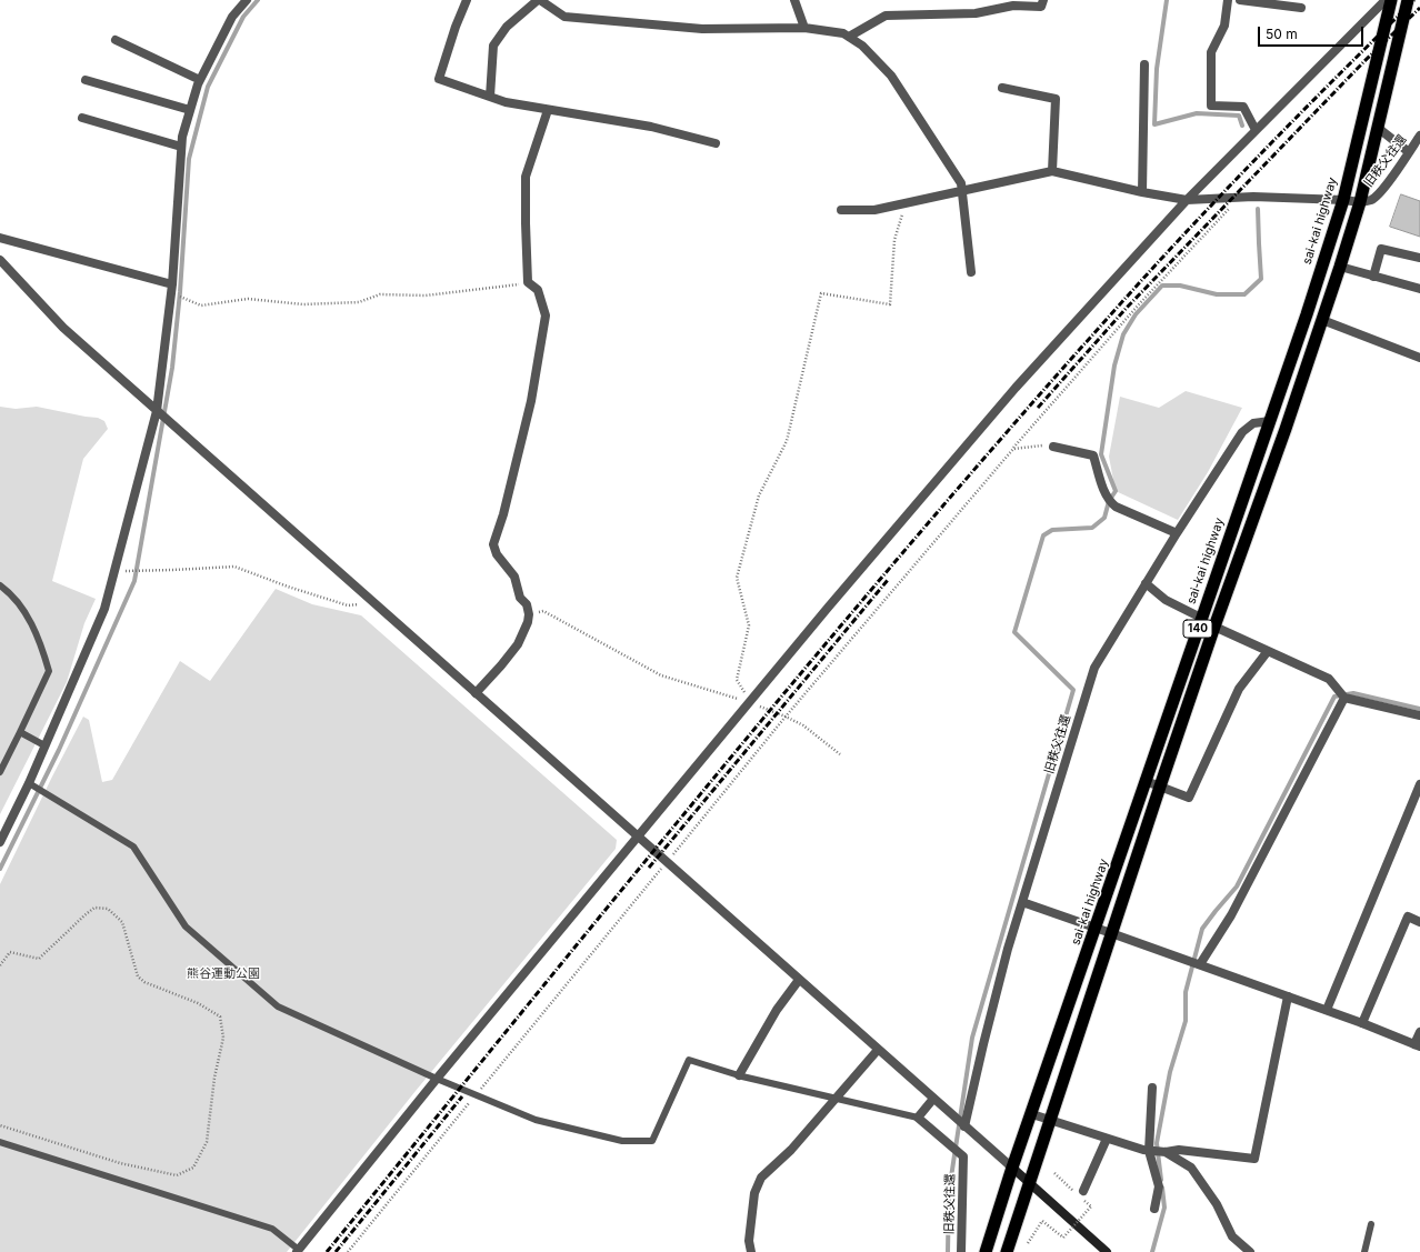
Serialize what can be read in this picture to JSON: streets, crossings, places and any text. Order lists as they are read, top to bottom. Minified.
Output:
{"streets":{"highway":["sai-kai highway","140"],"street":["旧秩父往還"]},"crossings":[["旧秩父往還","sai-kai highway"],["旧秩父往還","140"]],"parks":["熊谷運動公園"],"scale_bar":"50 m"}
